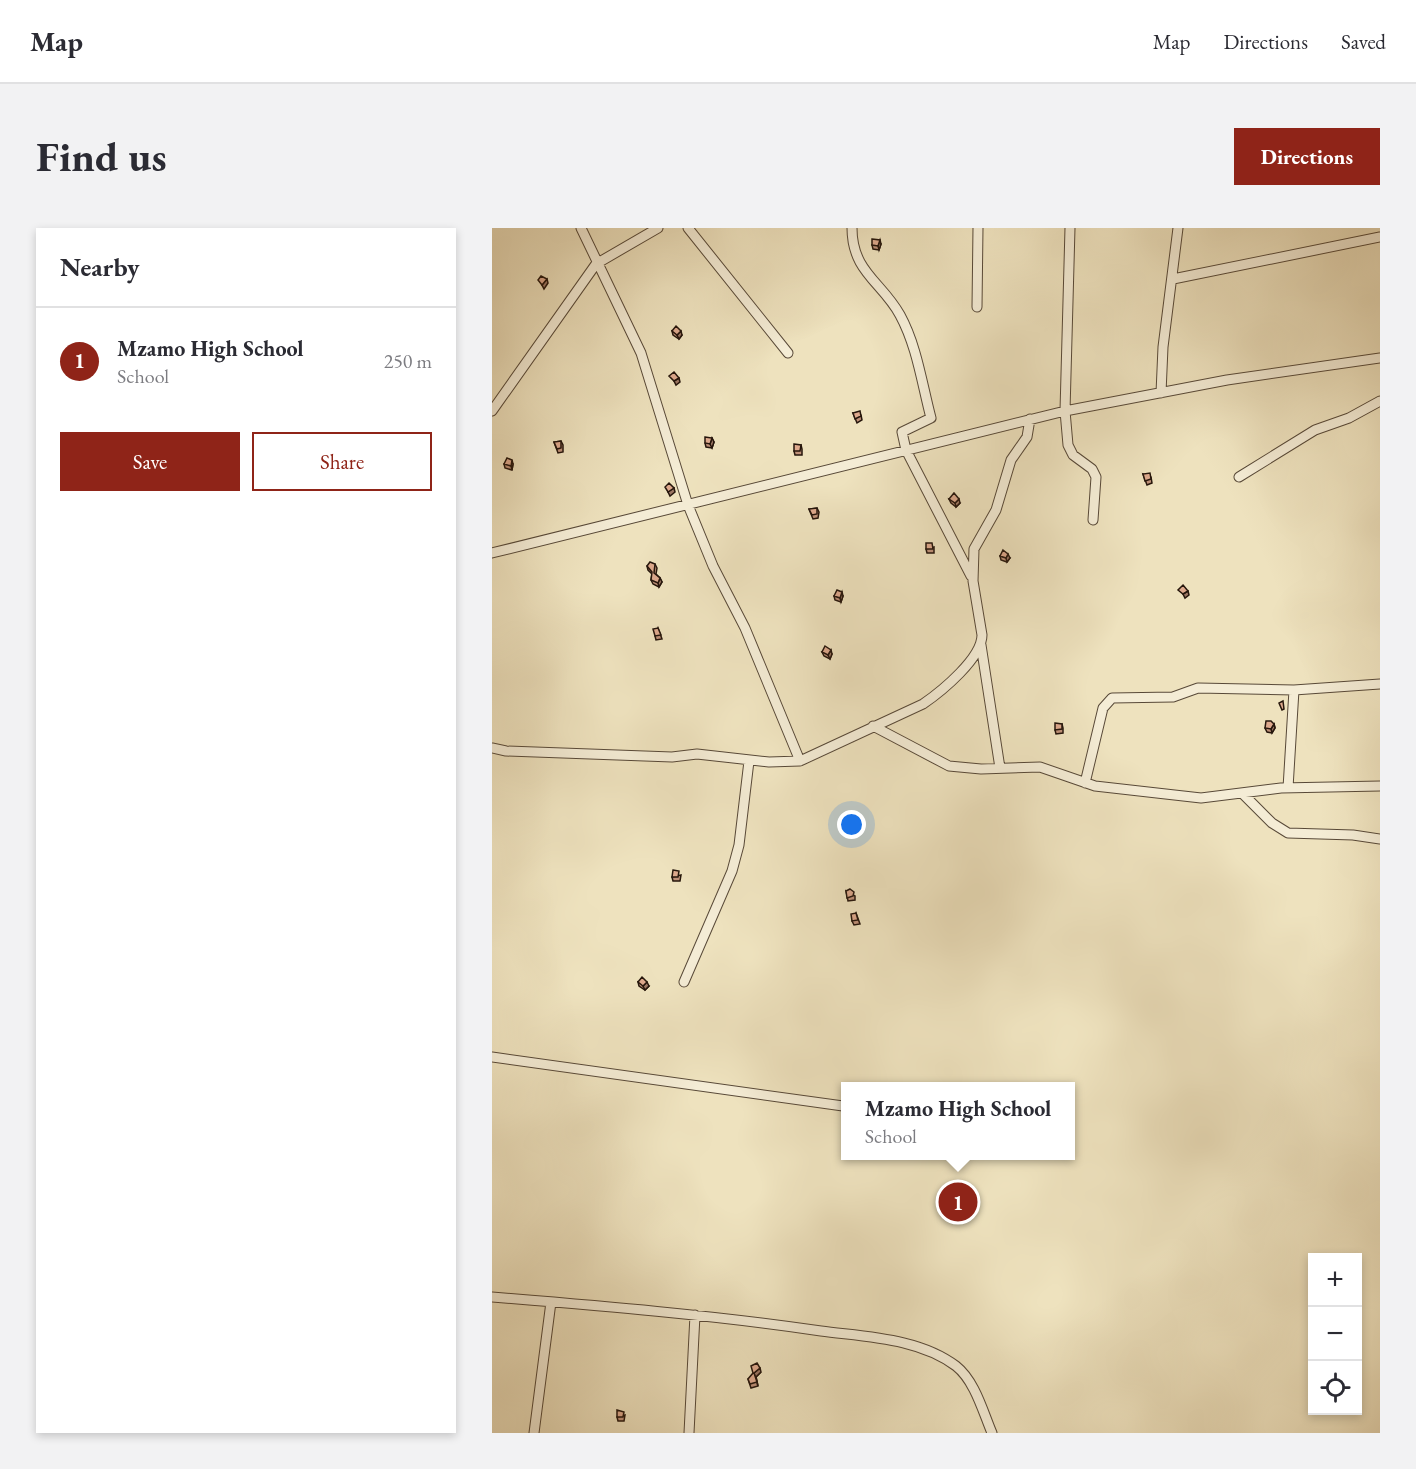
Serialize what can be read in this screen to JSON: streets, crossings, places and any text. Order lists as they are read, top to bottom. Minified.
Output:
{"page":{"header":"Map","nav":["Map","Directions","Saved"],"buttons":["Directions",["Save","Share"]],"title":"Find us","heading":"Nearby","list":[{"mark":"1","name":"Mzamo High School","note":"School","value":"250 m"}],"popup":["Mzamo High School","School"],"pins":"1","map_buttons":["+","−"]}}
